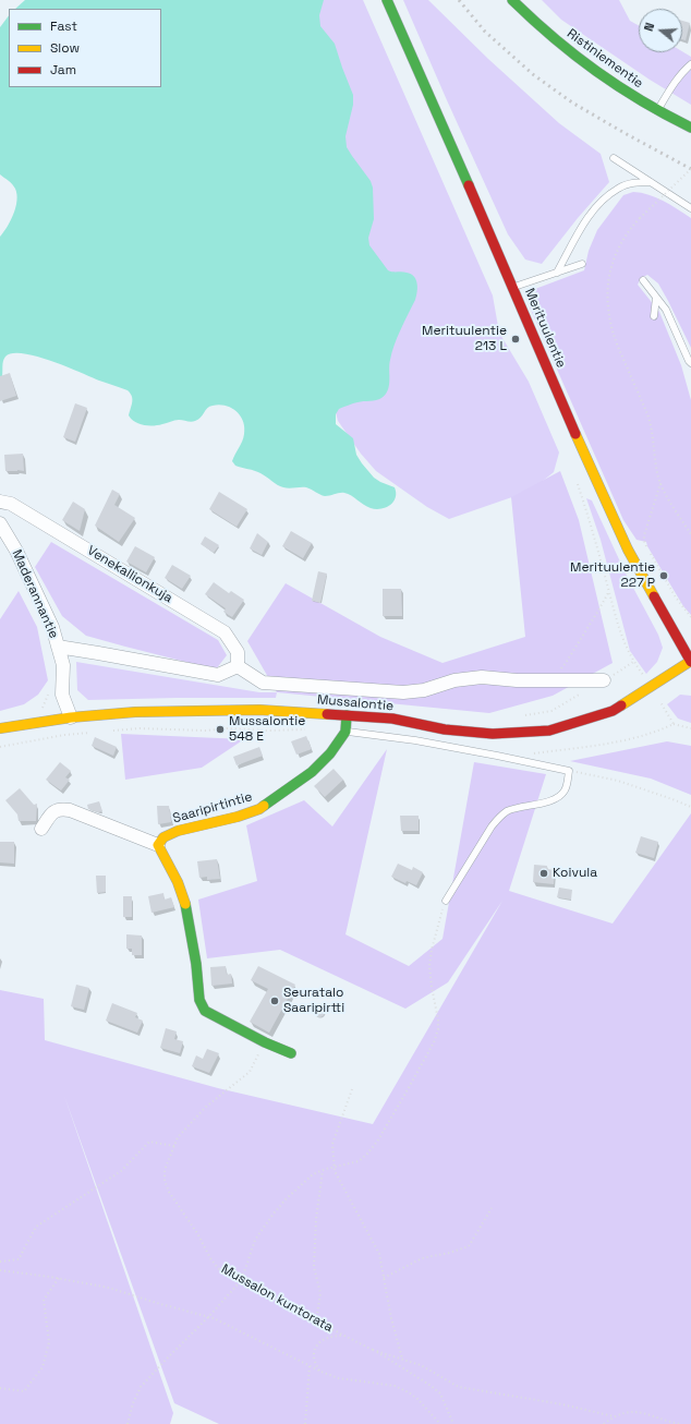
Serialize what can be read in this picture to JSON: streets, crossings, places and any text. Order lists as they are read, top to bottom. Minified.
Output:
{"streets":{"main road":["Ristiniementie","Merituulentie","Mussalontie","Saaripirtintie"],"street":["Venekallionkuja","Maderannantie"],"path":["Mussalon kuntorata"]},"crossings":[["Merituulentie","Mussalontie"],["Maderannantie","Mussalontie"]],"places":["Merituulentie 213 L","Merituulentie 227 P","Mussalontie 548 E","Koivula","Seuratalo Saaripirtti"],"legend":["Fast","Slow","Jam"],"north":"left"}
